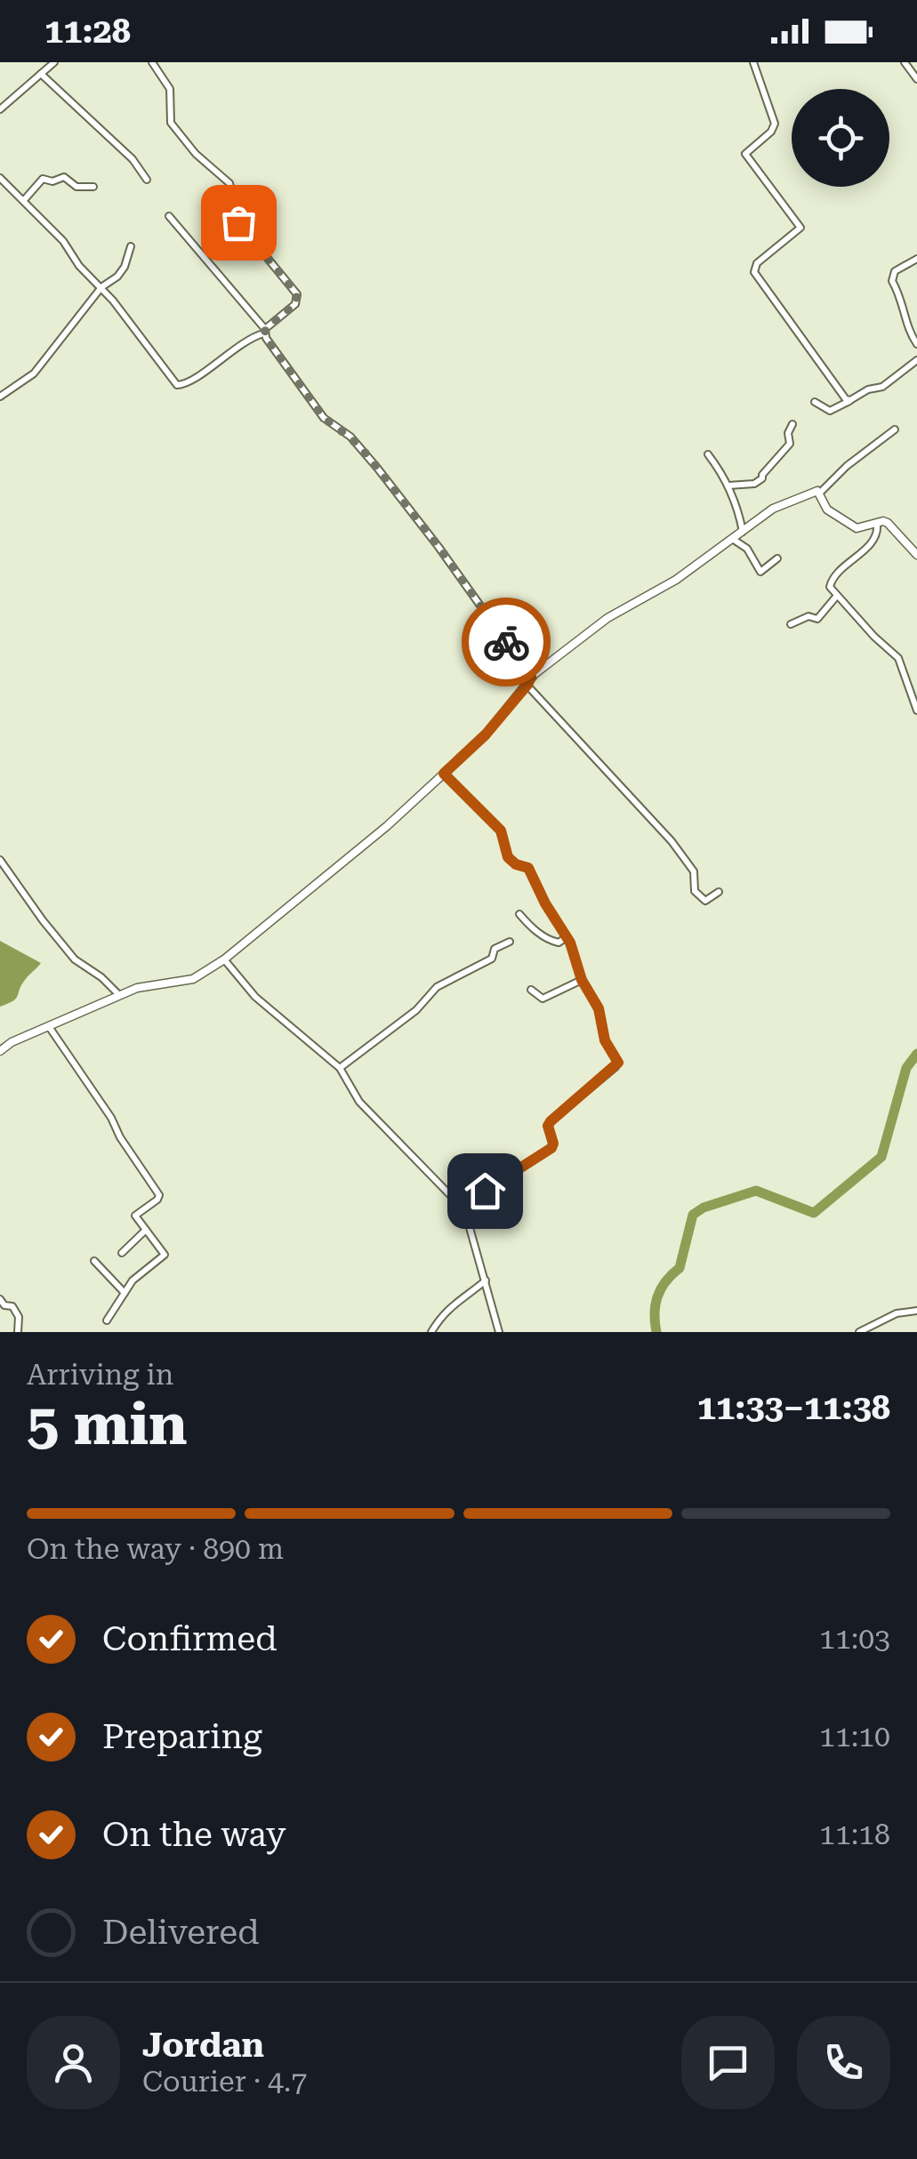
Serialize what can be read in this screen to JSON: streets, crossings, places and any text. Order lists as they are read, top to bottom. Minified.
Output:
{"page":{"status":"11:28","heading":["5 min","Arriving in","11:33–11:38"],"panel":["Jordan","Courier · 4.7"],"bar":"On the way · 890 m","list":[["Confirmed","11:03"],["Preparing","11:10"],["On the way","11:18"],"Delivered"]}}
